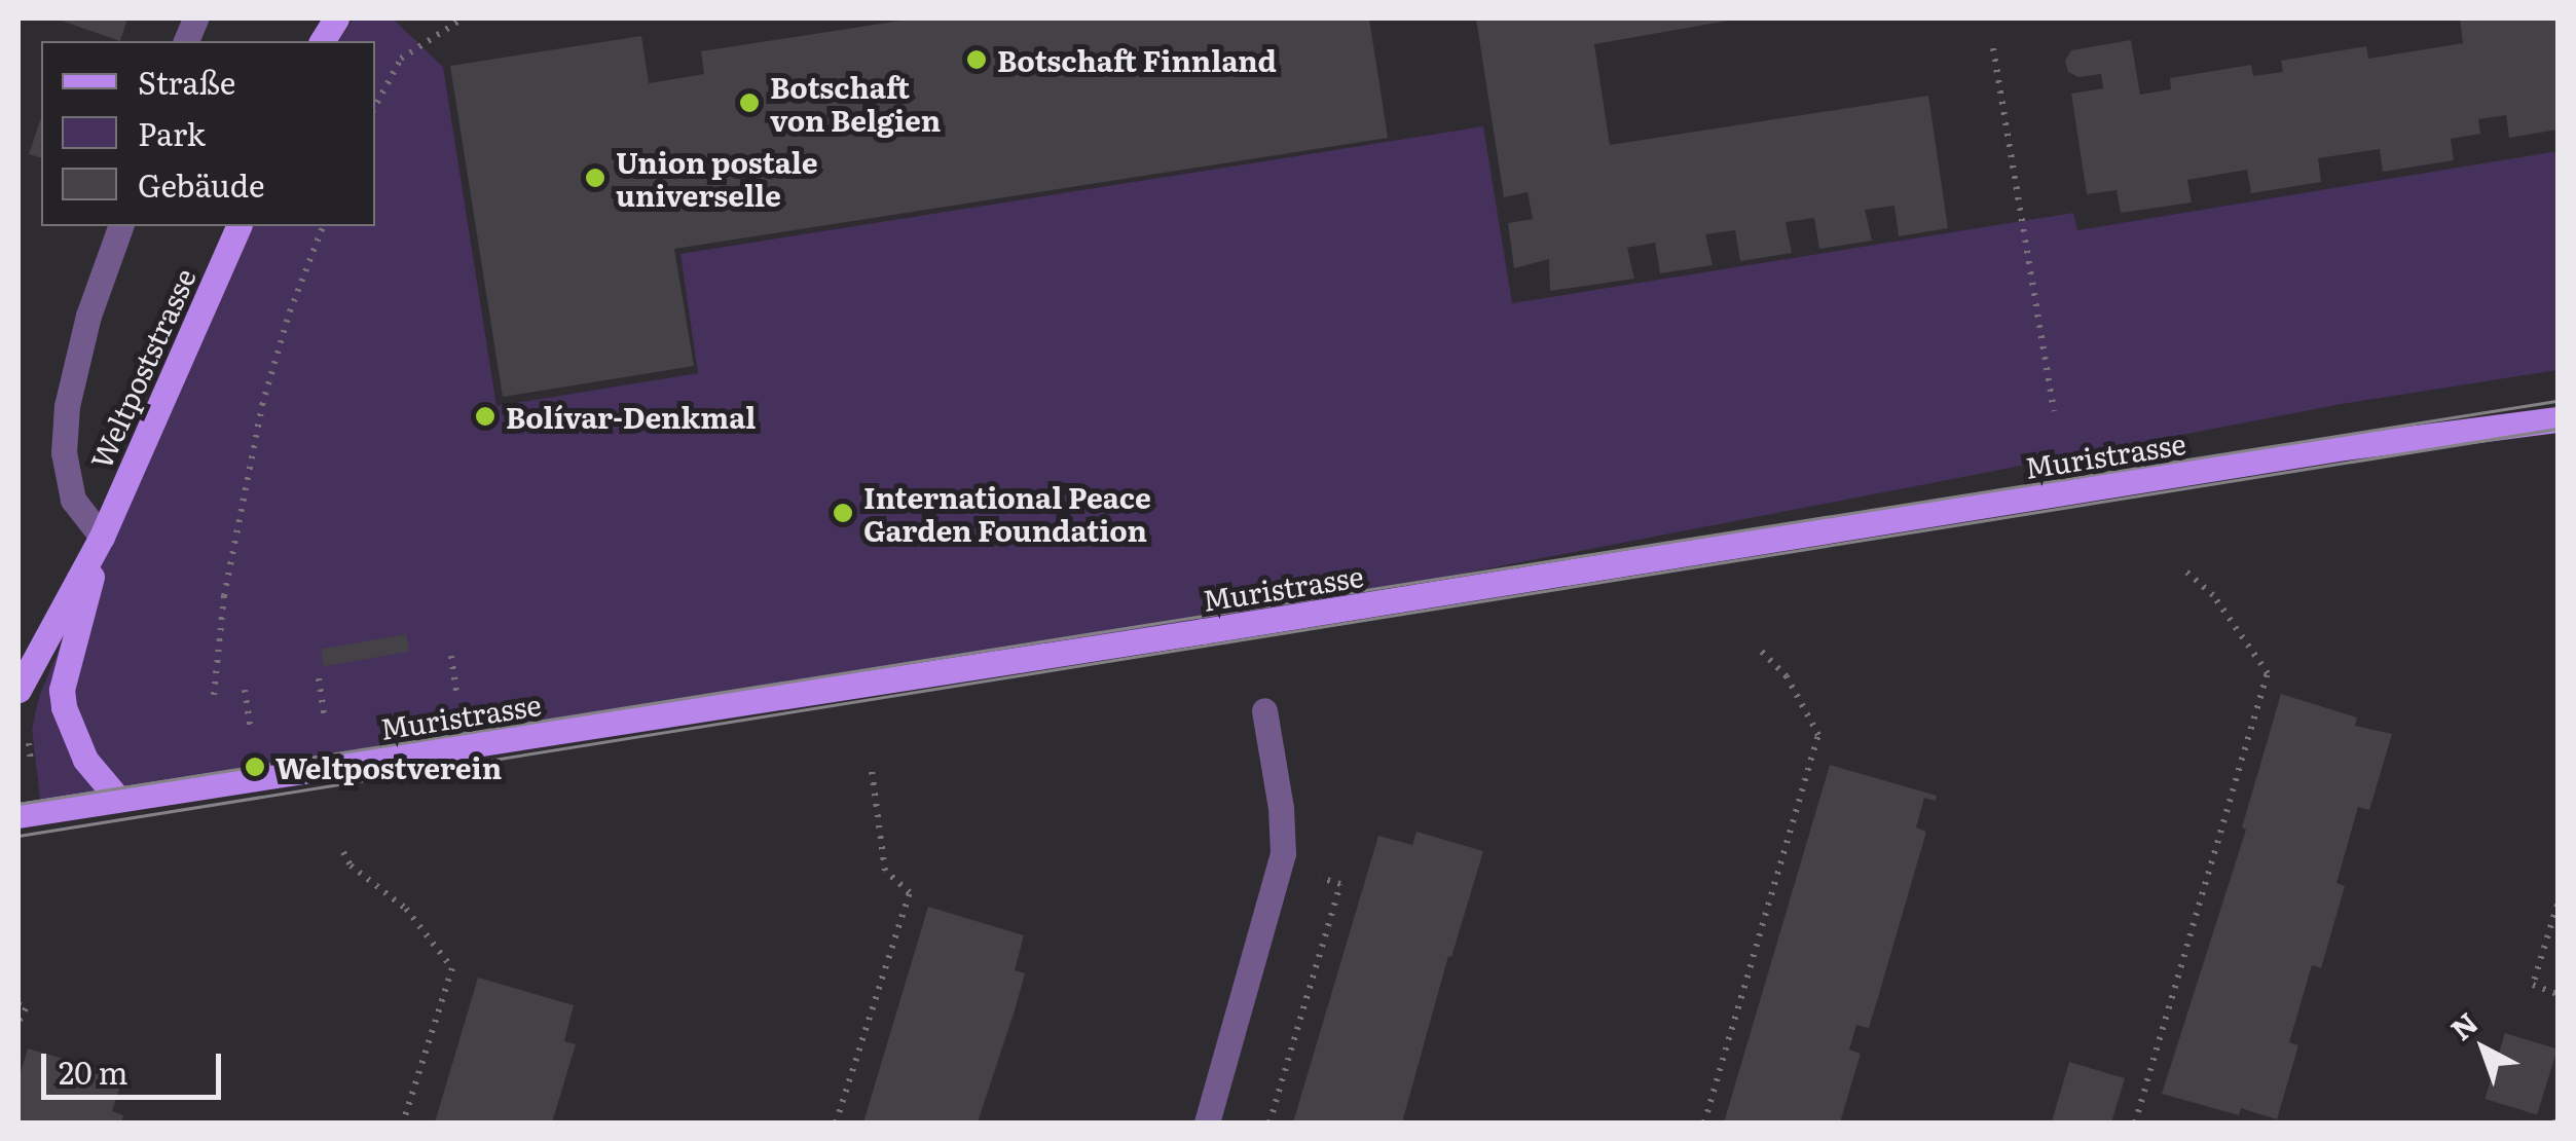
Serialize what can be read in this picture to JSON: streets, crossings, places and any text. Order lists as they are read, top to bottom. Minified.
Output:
{"streets":{"main road":["Weltpoststrasse","Muristrasse"]},"crossings":[["Weltpoststrasse","Muristrasse"]],"places":["Botschaft Finnland","Botschaft von Belgien","Union postale universelle","Bolívar-Denkmal","International Peace Garden Foundation","Weltpostverein"],"legend":["Straße","Park","Gebäude"],"scale_bar":"20 m","north":"top left"}
